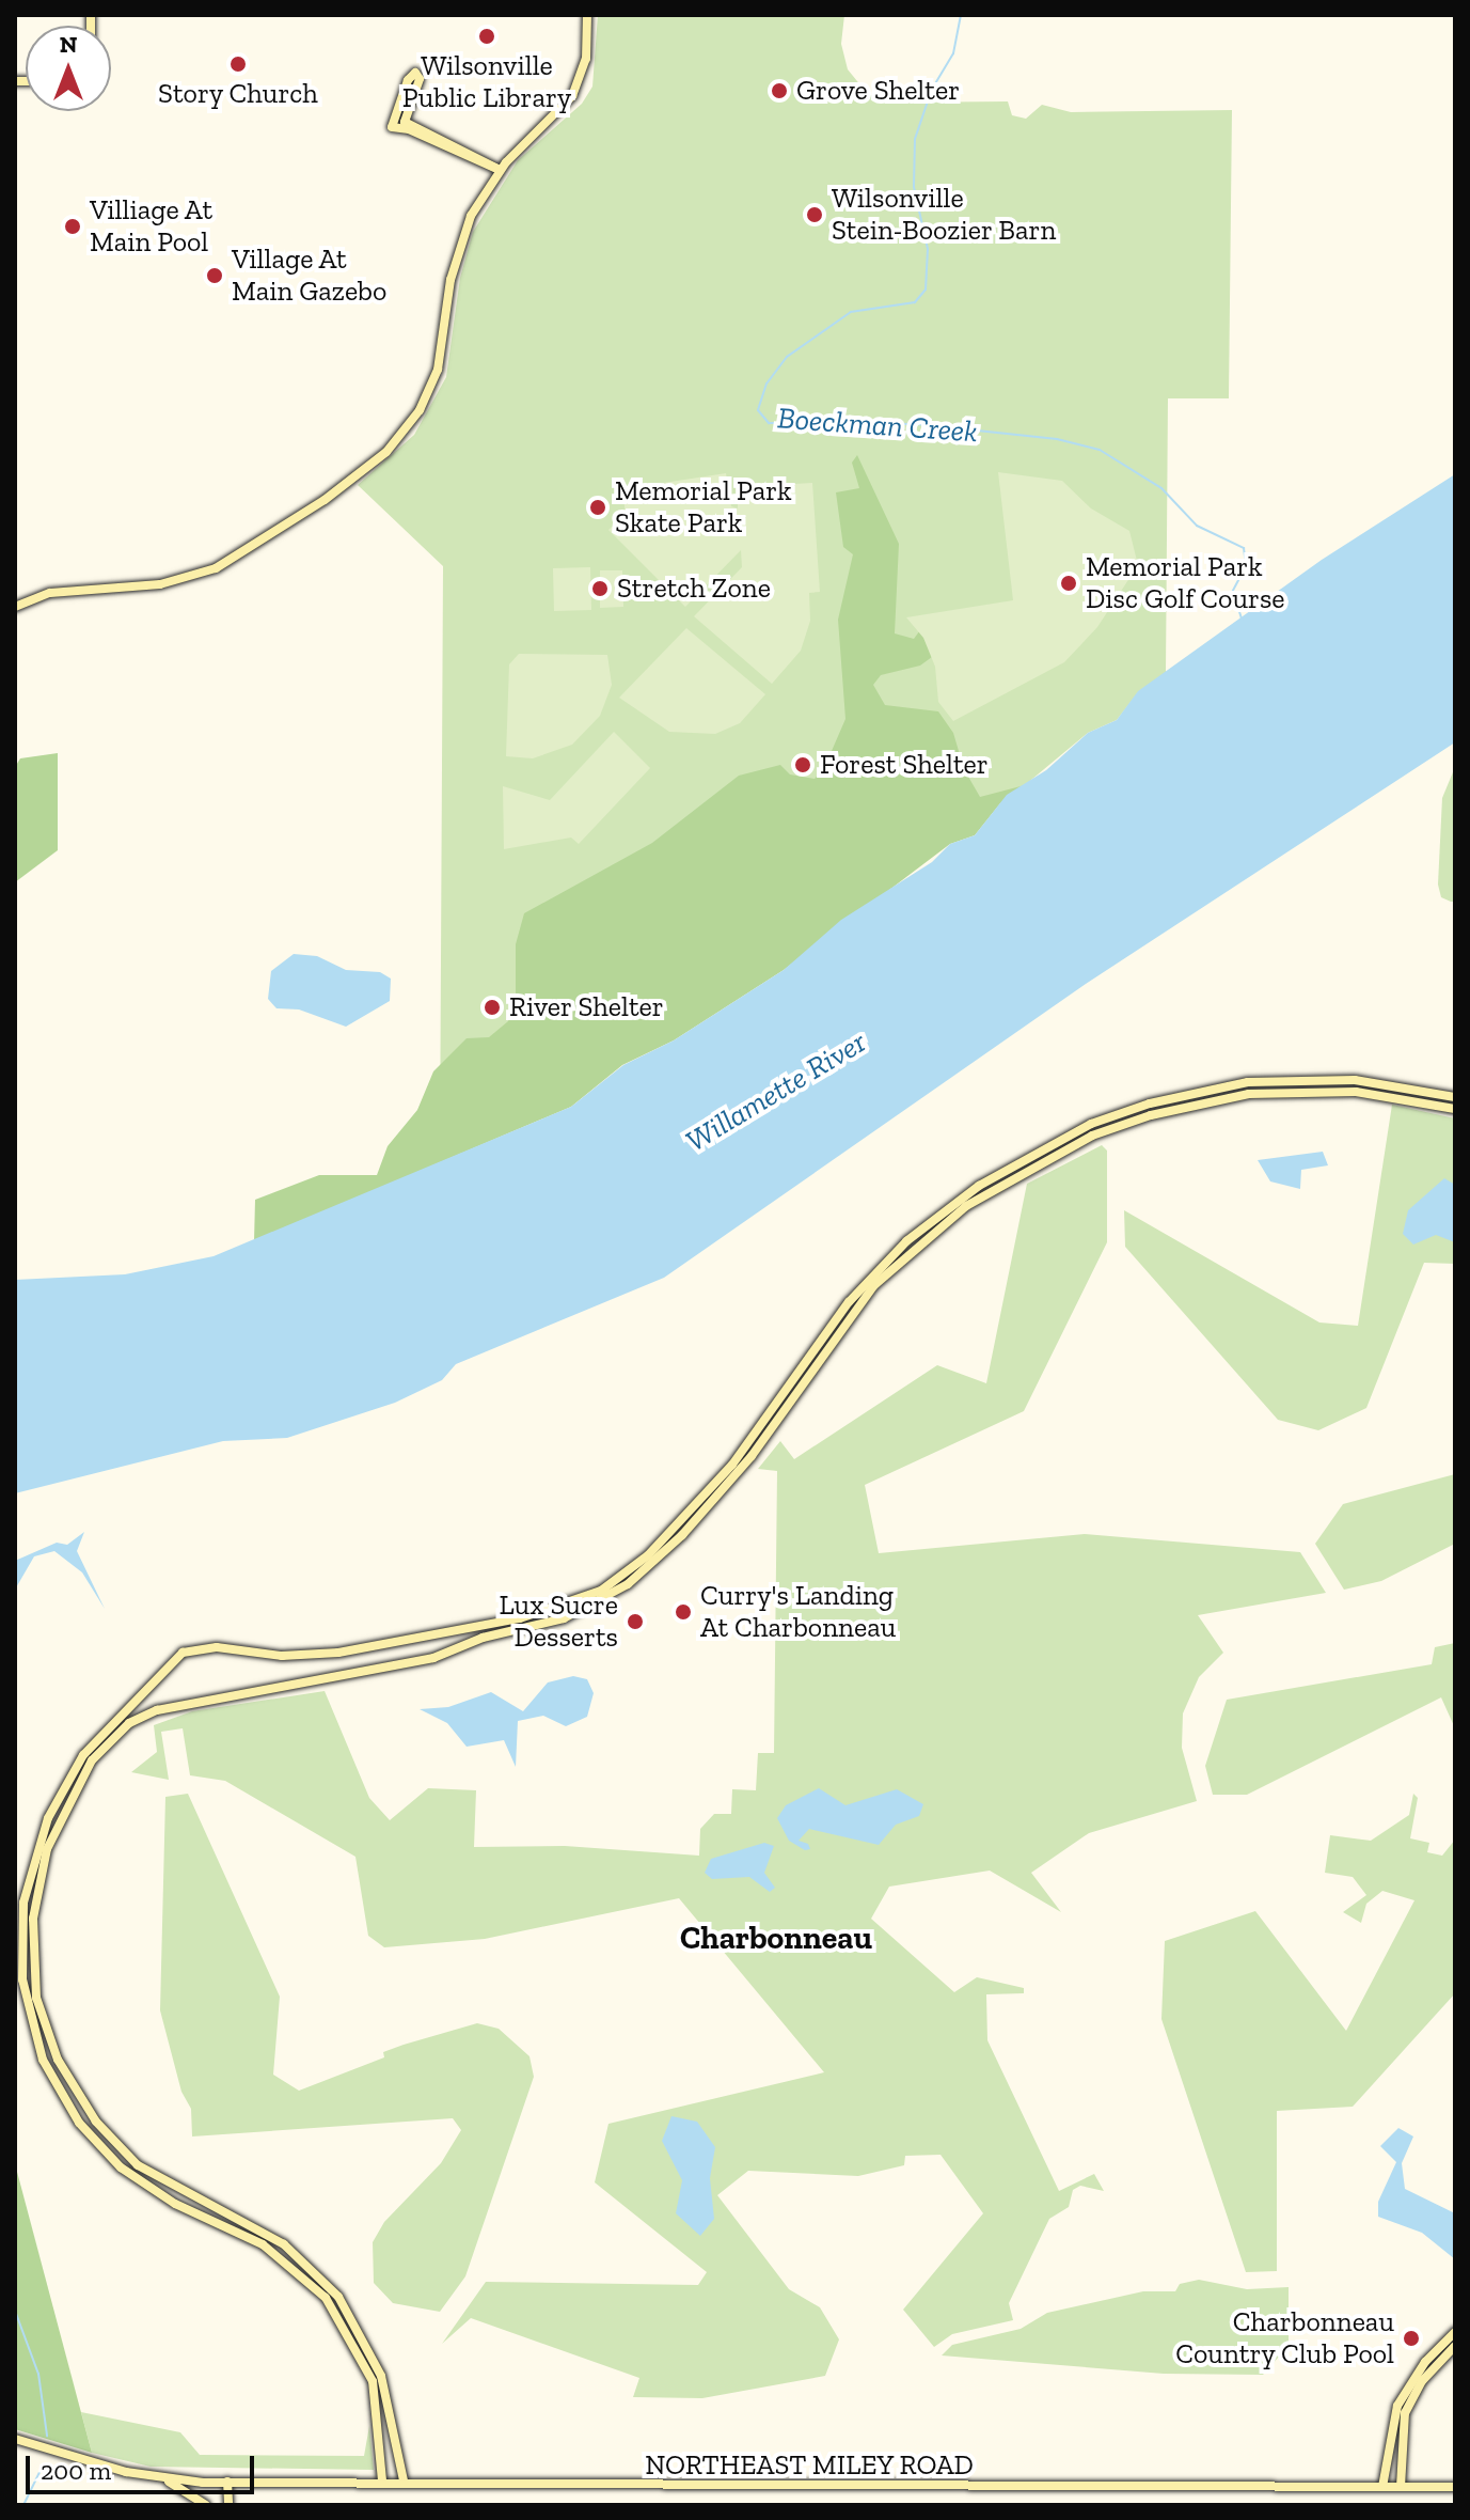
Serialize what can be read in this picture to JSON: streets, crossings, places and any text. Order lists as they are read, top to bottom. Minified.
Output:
{"streets":{"street":["NORTHEAST MILEY ROAD"]},"districts":["Charbonneau"],"water":["Boeckman Creek","Willamette River"],"places":["Wilsonville Public Library","Story Church","Grove Shelter","Wilsonville Stein-Boozier Barn","Villiage At Main Pool","Village At Main Gazebo","Memorial Park Skate Park","Memorial Park Disc Golf Course","Stretch Zone","Forest Shelter","River Shelter","Curry's Landing At Charbonneau","Lux Sucre Desserts","Charbonneau Country Club Pool"],"scale_bar":"200 m","north":"top"}
